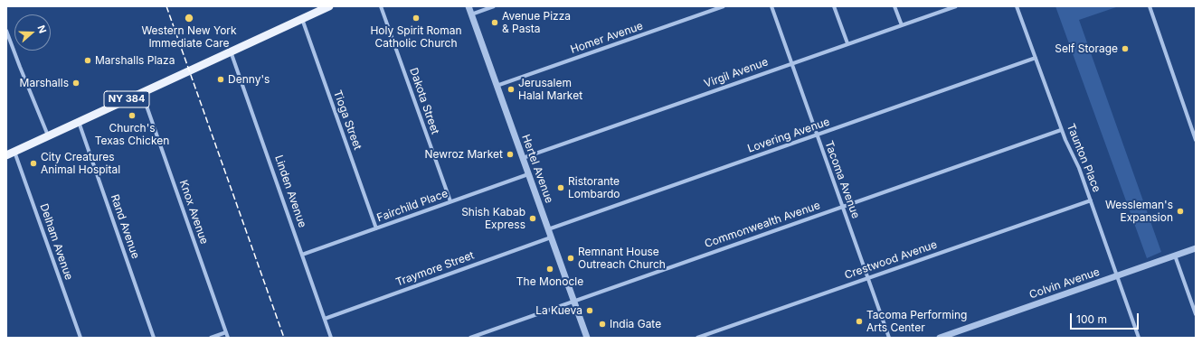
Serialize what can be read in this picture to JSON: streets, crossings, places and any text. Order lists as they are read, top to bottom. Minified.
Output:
{"streets":{"main road":["NY 384"],"street":["Homer Avenue","Virgil Avenue","Dakota Street","Tioga Street","Lovering Avenue","Taunton Place","Hertel Avenue","Tacoma Avenue","Linden Avenue","Fairchild Place","Knox Avenue","Commonwealth Avenue","Rand Avenue","Delham Avenue","Crestwood Avenue","Traymore Street","Colvin Avenue"]},"crossings":[["Homer Avenue","Hertel Avenue"],["Virgil Avenue","Hertel Avenue"],["Virgil Avenue","Tacoma Avenue"],["NY 384","Tioga Street"],["NY 384","Linden Avenue"],["NY 384","Knox Avenue"],["NY 384","Rand Avenue"],["NY 384","Delham Avenue"],["Dakota Street","Fairchild Place"],["Tioga Street","Fairchild Place"],["Lovering Avenue","Taunton Place"],["Lovering Avenue","Hertel Avenue"],["Lovering Avenue","Tacoma Avenue"],["Taunton Place","Commonwealth Avenue"],["Taunton Place","Crestwood Avenue"],["Taunton Place","Colvin Avenue"],["Hertel Avenue","Fairchild Place"],["Hertel Avenue","Commonwealth Avenue"],["Hertel Avenue","Traymore Street"],["Tacoma Avenue","Commonwealth Avenue"],["Tacoma Avenue","Crestwood Avenue"],["Linden Avenue","Fairchild Place"],["Linden Avenue","Traymore Street"]],"places":["Western New York Immediate Care","Holy Spirit Roman Catholic Church","Avenue Pizza & Pasta","Self Storage","Marshalls Plaza","Denny's","Marshalls","Jerusalem Halal Market","Church's Texas Chicken","Newroz Market","City Creatures Animal Hospital","Ristorante Lombardo","Wessleman's Expansion","Shish Kabab Express","Remnant House Outreach Church","The Monocle","La Kueva","Tacoma Performing Arts Center","India Gate"],"scale_bar":"100 m","north":"right"}
